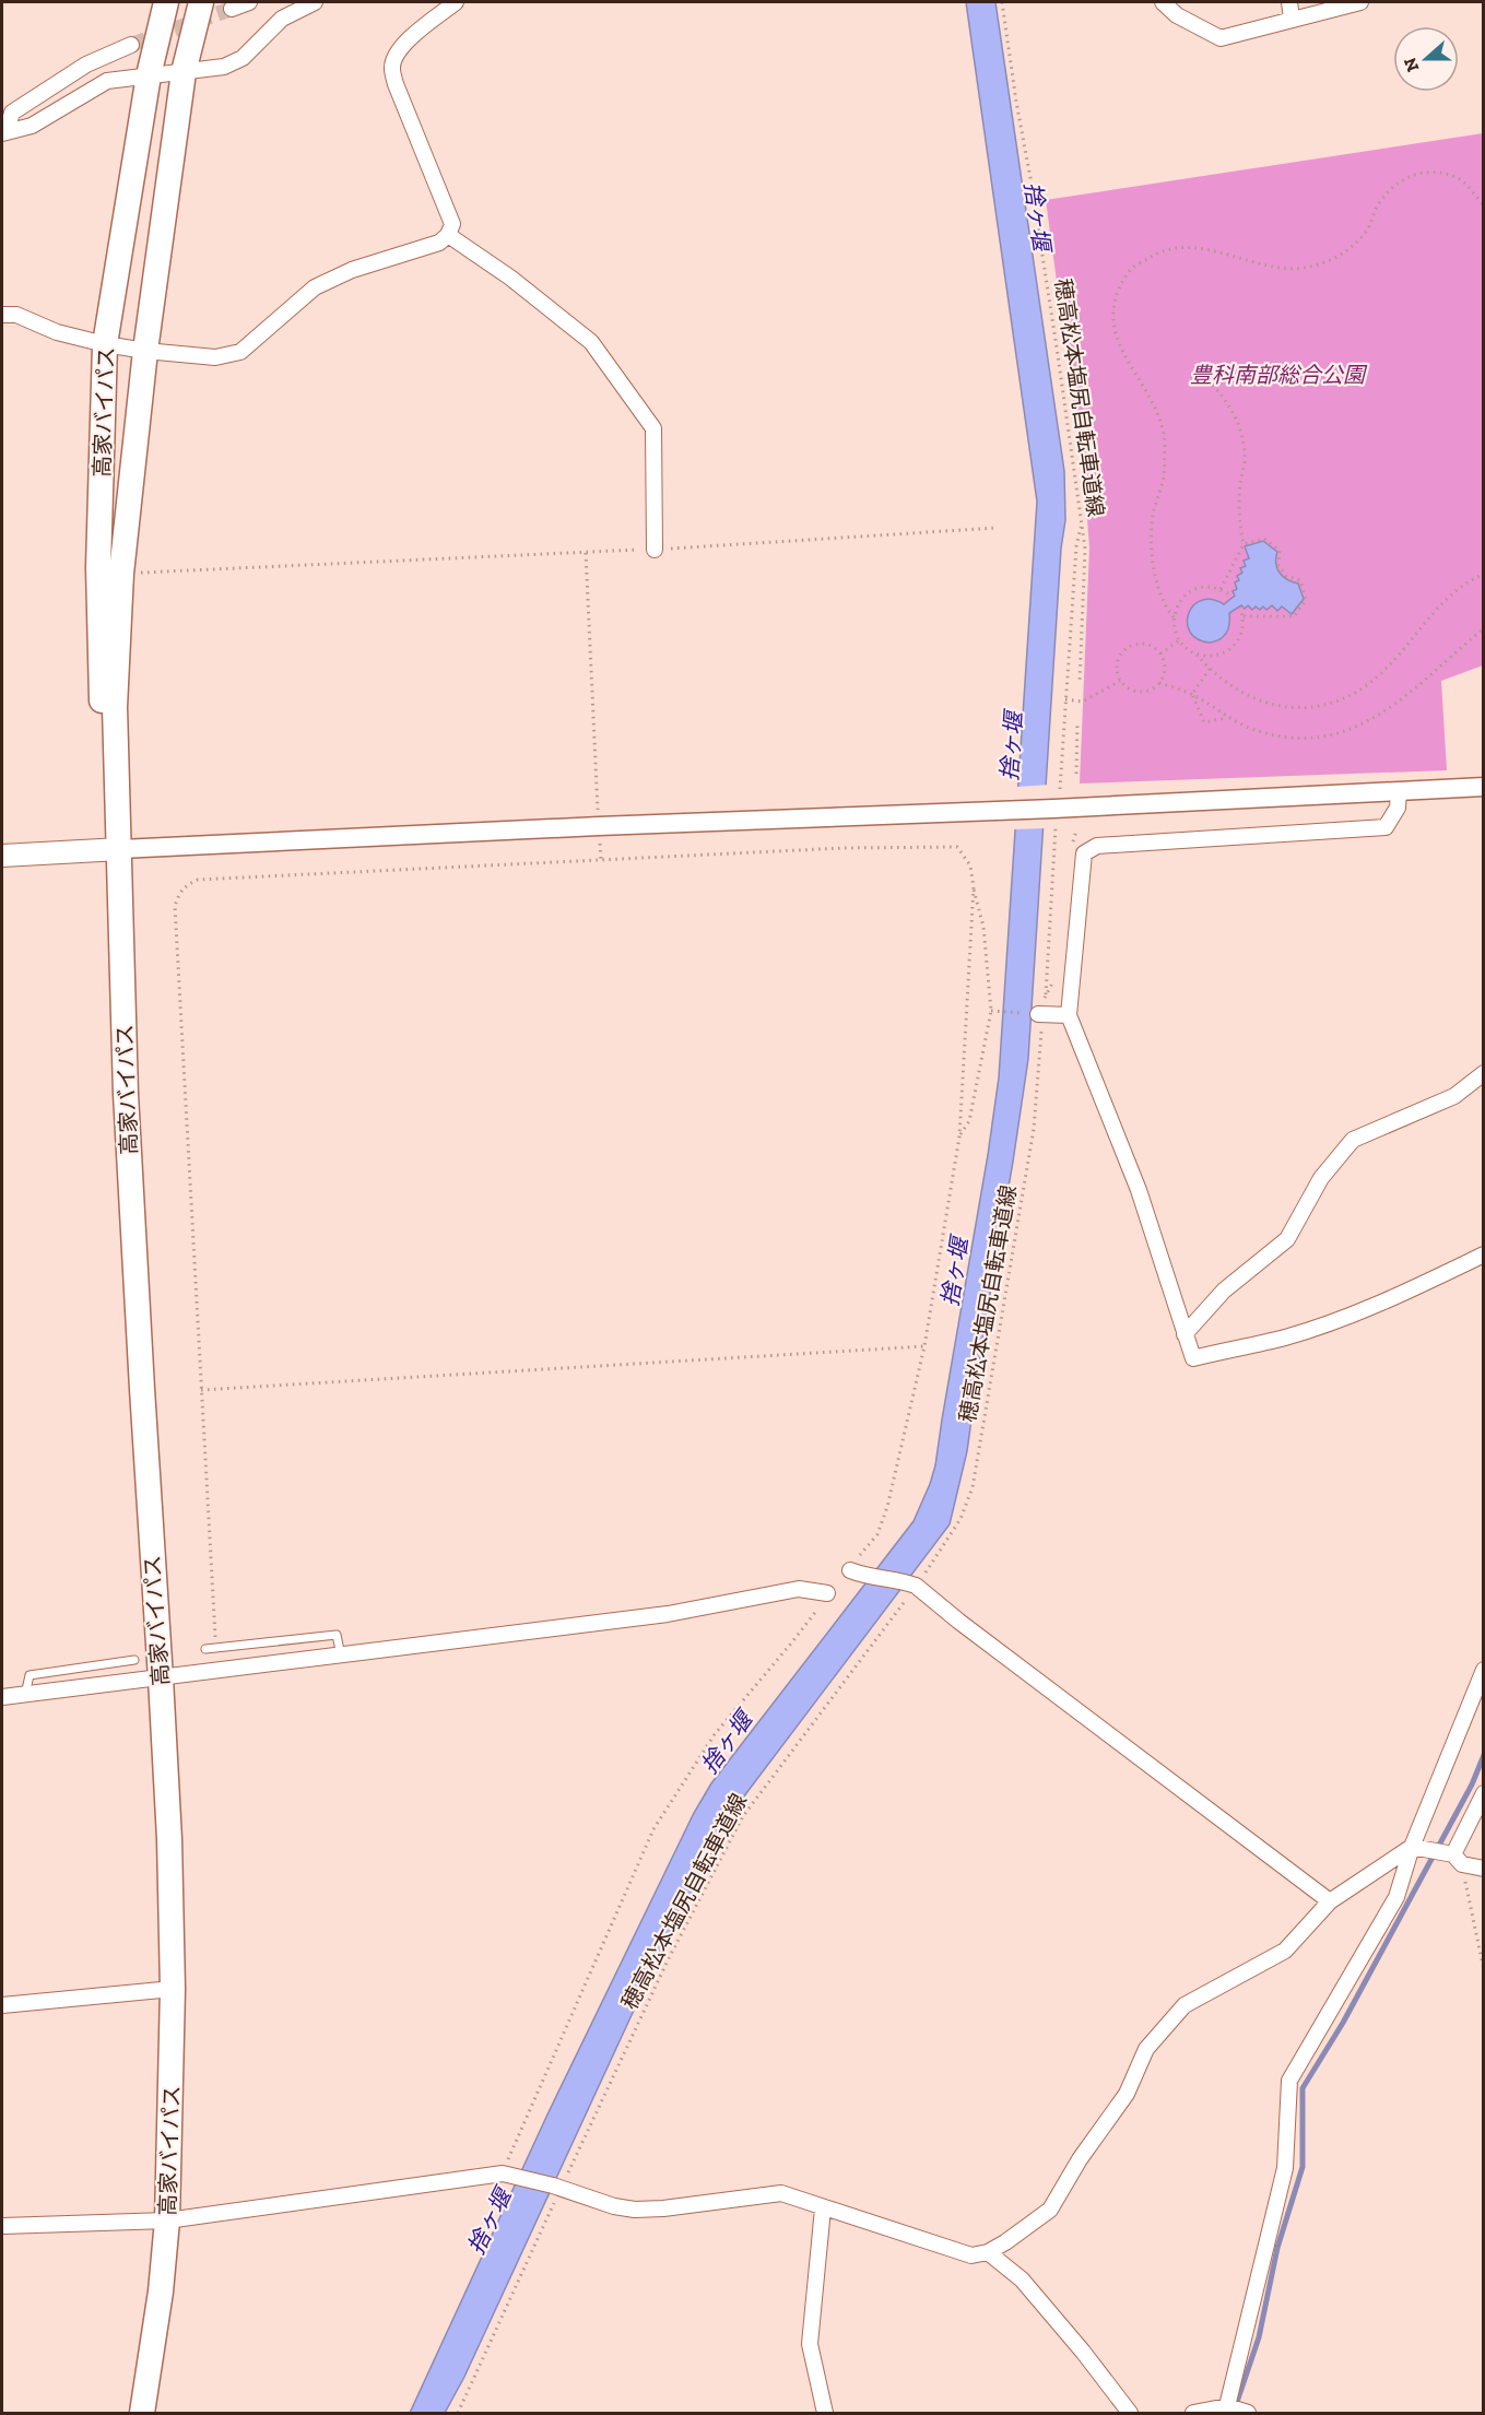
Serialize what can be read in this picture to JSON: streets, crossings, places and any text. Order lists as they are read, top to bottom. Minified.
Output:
{"streets":{"highway":["高家バイパス"],"path":["穂高松本塩尻自転車道線"]},"water":["捨ヶ堰"],"parks":["豊科南部総合公園"],"north":"left"}
